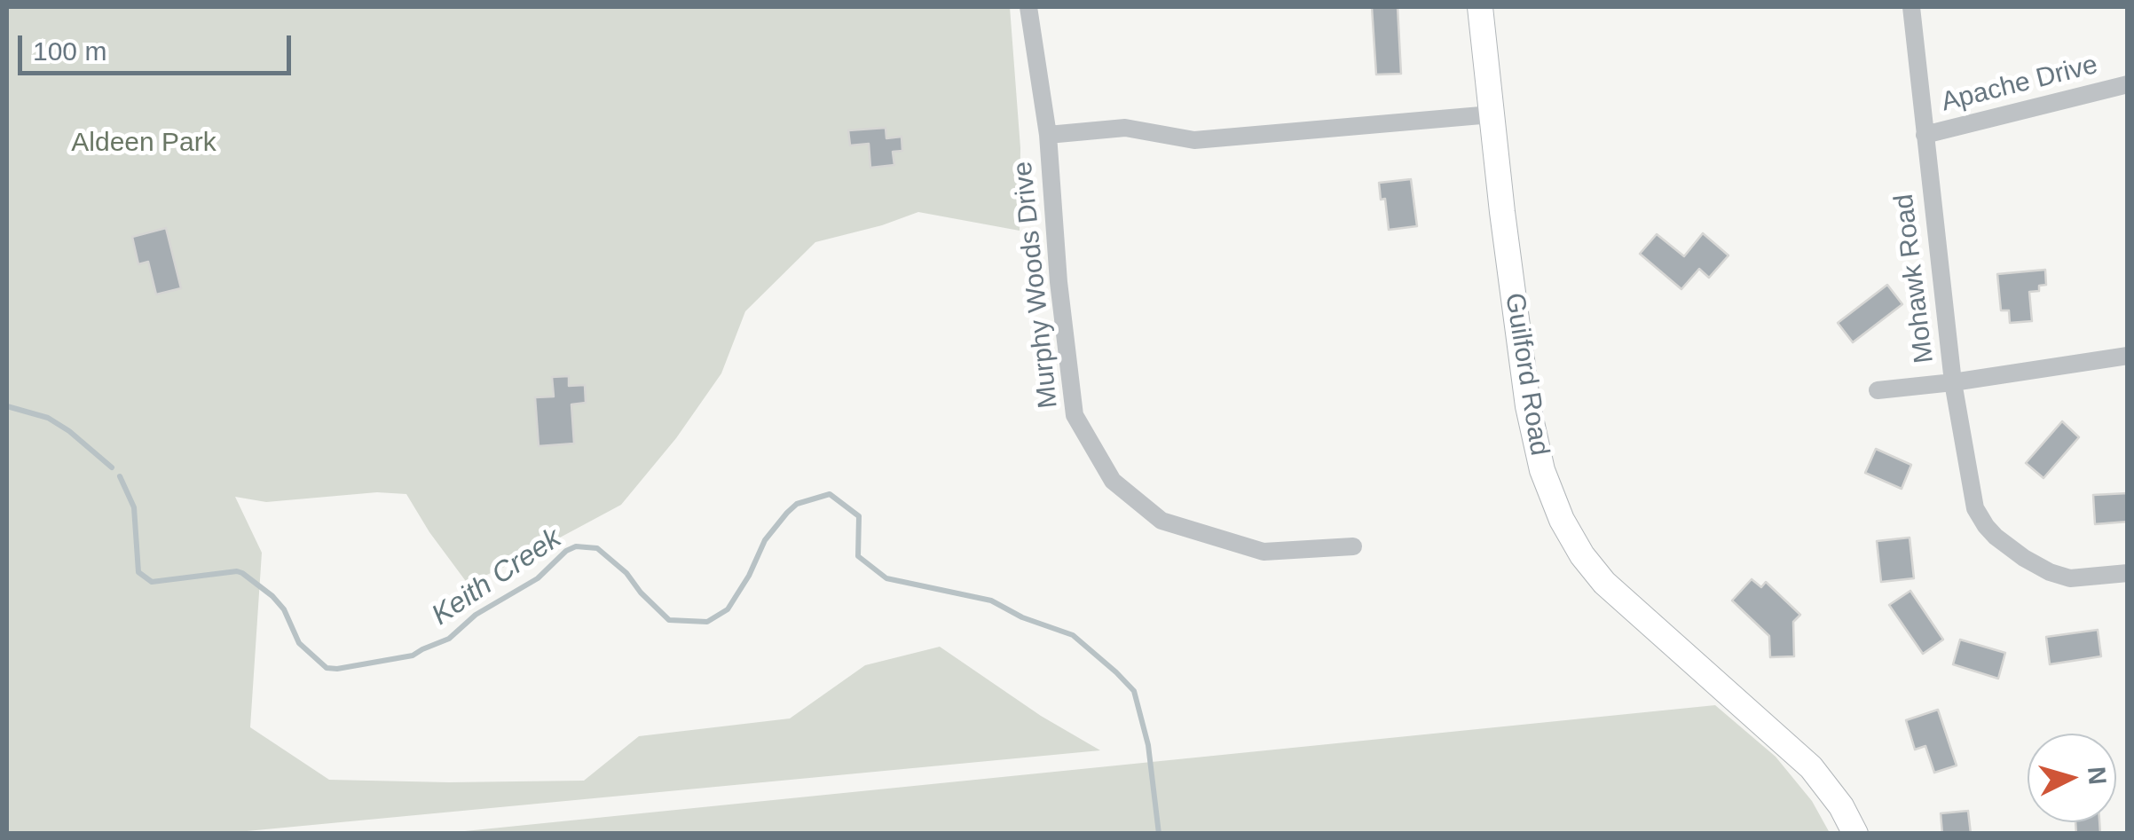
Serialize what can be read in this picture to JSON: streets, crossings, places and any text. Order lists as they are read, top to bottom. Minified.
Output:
{"streets":{"street":["Apache Drive","Mohawk Road","Murphy Woods Drive","Guilford Road"]},"crossings":[["Apache Drive","Mohawk Road"],["Murphy Woods Drive","Guilford Road"]],"water":["Keith Creek"],"parks":["Aldeen Park"],"scale_bar":"100 m","north":"right"}
